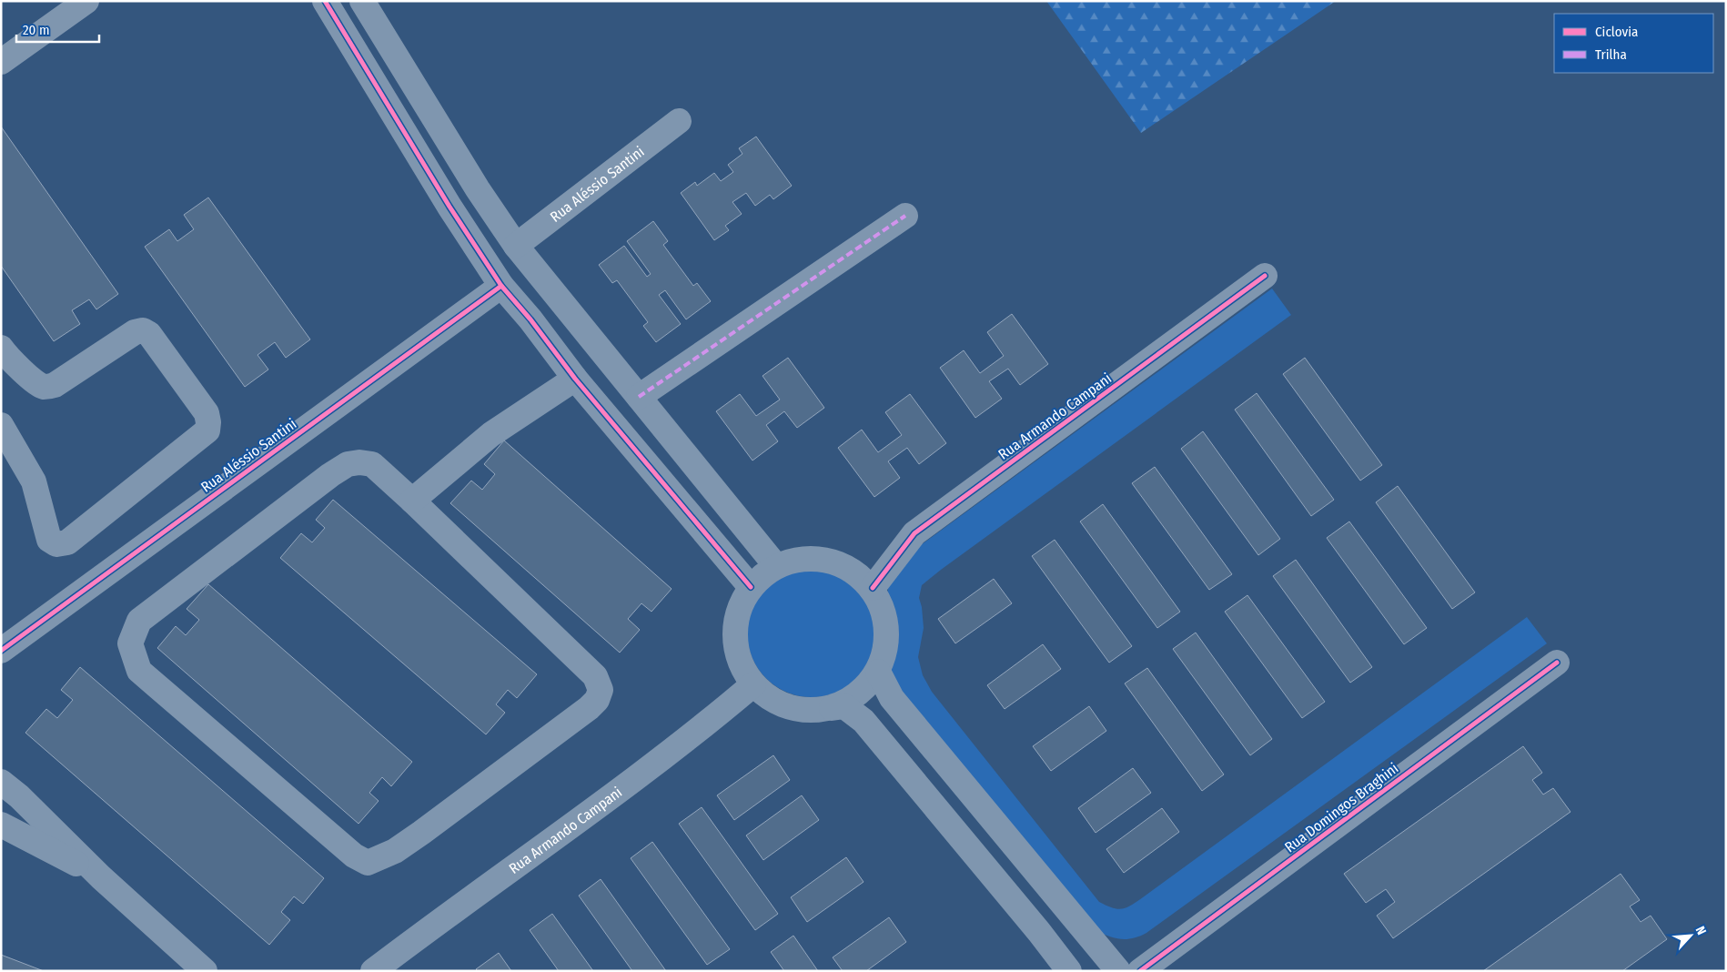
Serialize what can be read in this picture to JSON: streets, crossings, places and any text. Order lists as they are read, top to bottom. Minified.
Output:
{"streets":{"street":["Rua Aléssio Santini","Rua Armando Campani","Rua Domingos Braghini"]},"legend":["Ciclovia","Trilha"],"scale_bar":"20 m","north":"top right"}
